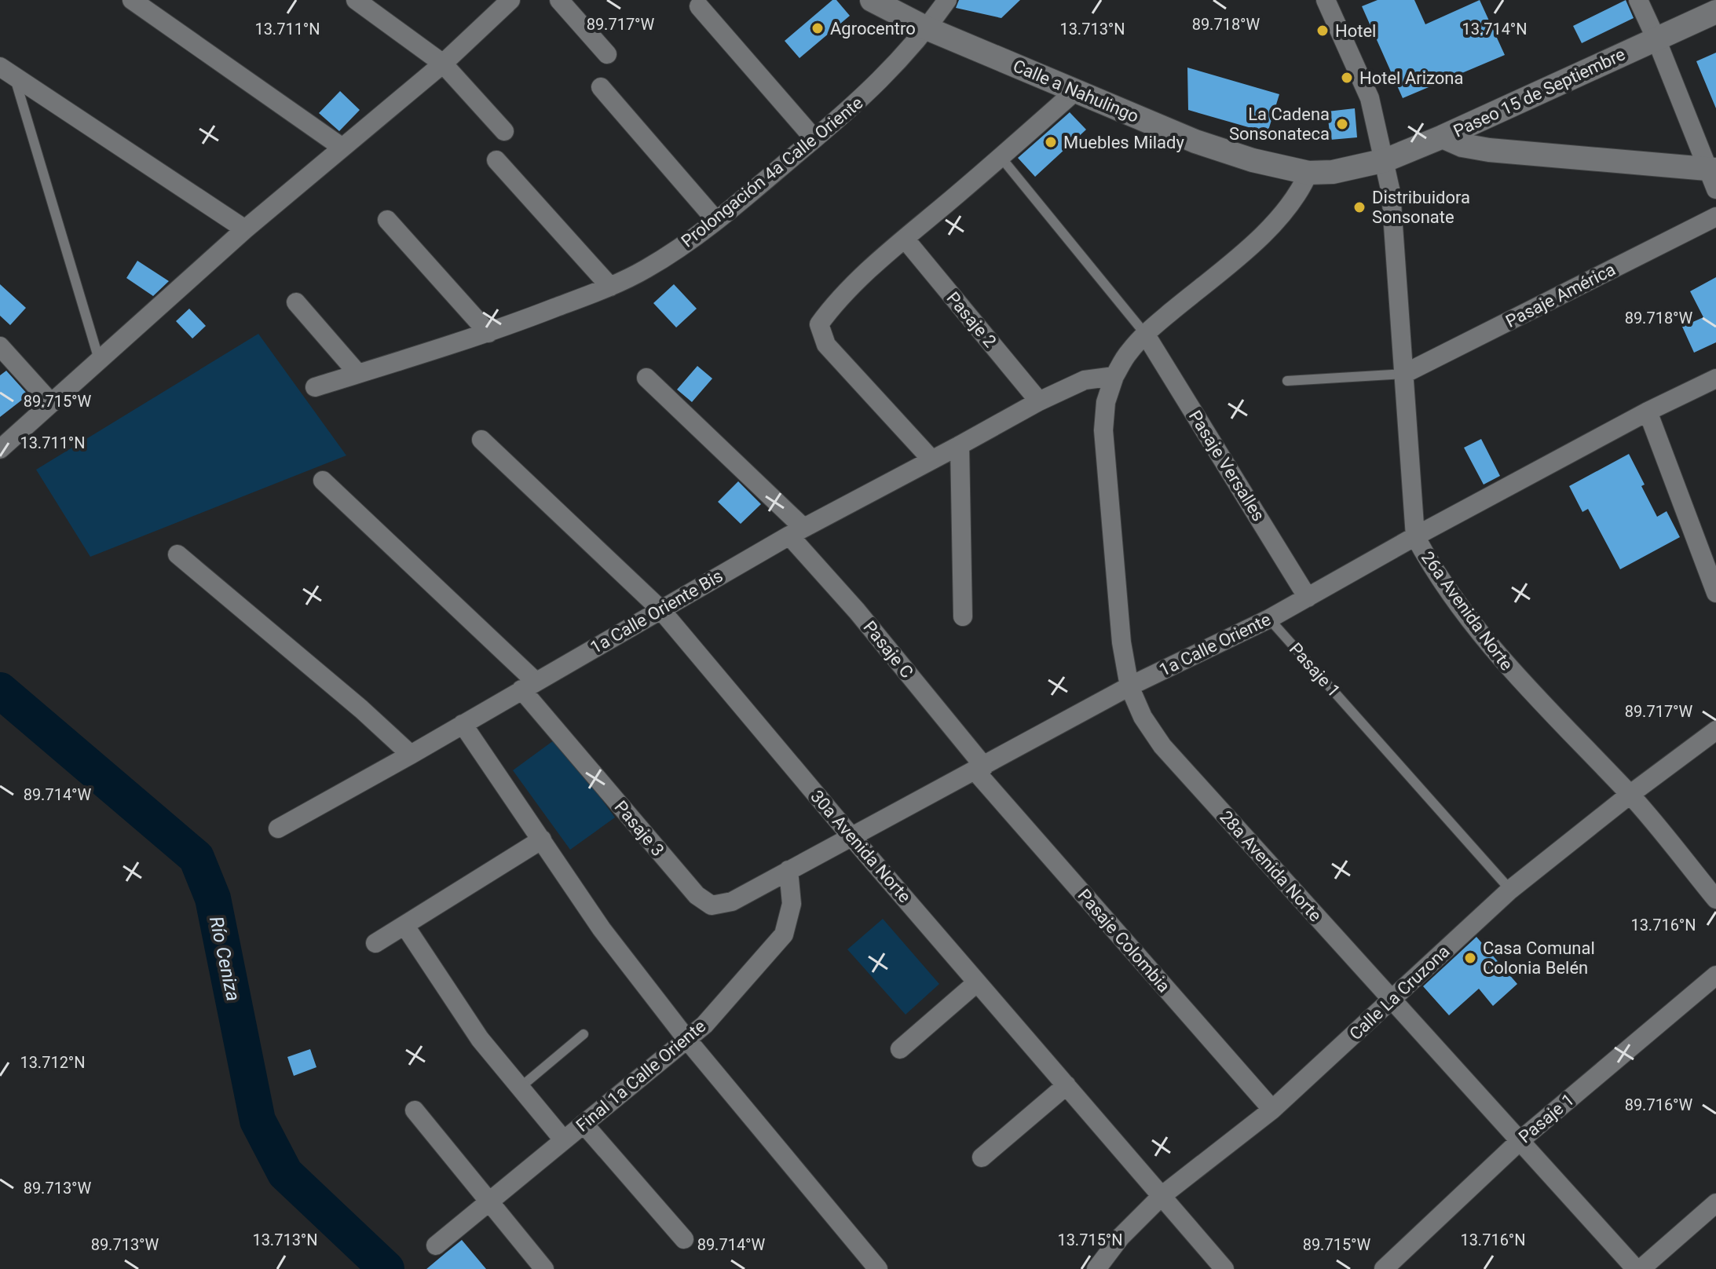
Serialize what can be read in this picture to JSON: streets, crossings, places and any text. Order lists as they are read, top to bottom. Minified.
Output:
{"streets":{"street":["Calle a Nahulingo","Paseo 15 de Septiembre","Prolongación 4a Calle Oriente","Pasaje América","Pasaje 2","Pasaje Versalles","26a Avenida Norte","1a Calle Oriente Bis","1a Calle Oriente","Pasaje C","Pasaje 1","Pasaje 3","30a Avenida Norte","28a Avenida Norte","Pasaje Colombia","Calle La Cruzona","Final 1a Calle Oriente"]},"crossings":[["Calle a Nahulingo","Paseo 15 de Septiembre"],["Calle a Nahulingo","Prolongación 4a Calle Oriente"],["Calle a Nahulingo","28a Avenida Norte"],["Paseo 15 de Septiembre","26a Avenida Norte"],["Pasaje América","26a Avenida Norte"],["Pasaje 2","1a Calle Oriente Bis"],["Pasaje Versalles","1a Calle Oriente"],["Pasaje Versalles","28a Avenida Norte"],["26a Avenida Norte","1a Calle Oriente"],["26a Avenida Norte","Calle La Cruzona"],["1a Calle Oriente Bis","Pasaje C"],["1a Calle Oriente Bis","Pasaje 3"],["1a Calle Oriente Bis","30a Avenida Norte"],["1a Calle Oriente Bis","28a Avenida Norte"],["1a Calle Oriente","Pasaje C"],["1a Calle Oriente","Pasaje 1"],["1a Calle Oriente","Pasaje 3"],["1a Calle Oriente","30a Avenida Norte"],["1a Calle Oriente","28a Avenida Norte"],["1a Calle Oriente","Pasaje Colombia"],["1a Calle Oriente","Final 1a Calle Oriente"],["Pasaje C","Pasaje Colombia"],["Pasaje 1","28a Avenida Norte"],["Pasaje 1","Calle La Cruzona"],["30a Avenida Norte","Calle La Cruzona"],["28a Avenida Norte","Calle La Cruzona"],["Pasaje Colombia","Calle La Cruzona"]],"water":["Río Ceniza"],"places":["Agrocentro","Hotel","Hotel Arizona","La Cadena Sonsonateca","Muebles Milady","Distribuidora Sonsonate","Casa Comunal Colonia Belén"],"coordinates":["89.717°W","89.718°W","13.713°N","13.714°N","13.711°N","89.715°W","89.714°W","13.716°N","13.712°N","89.716°W","89.713°W","13.715°N"]}
